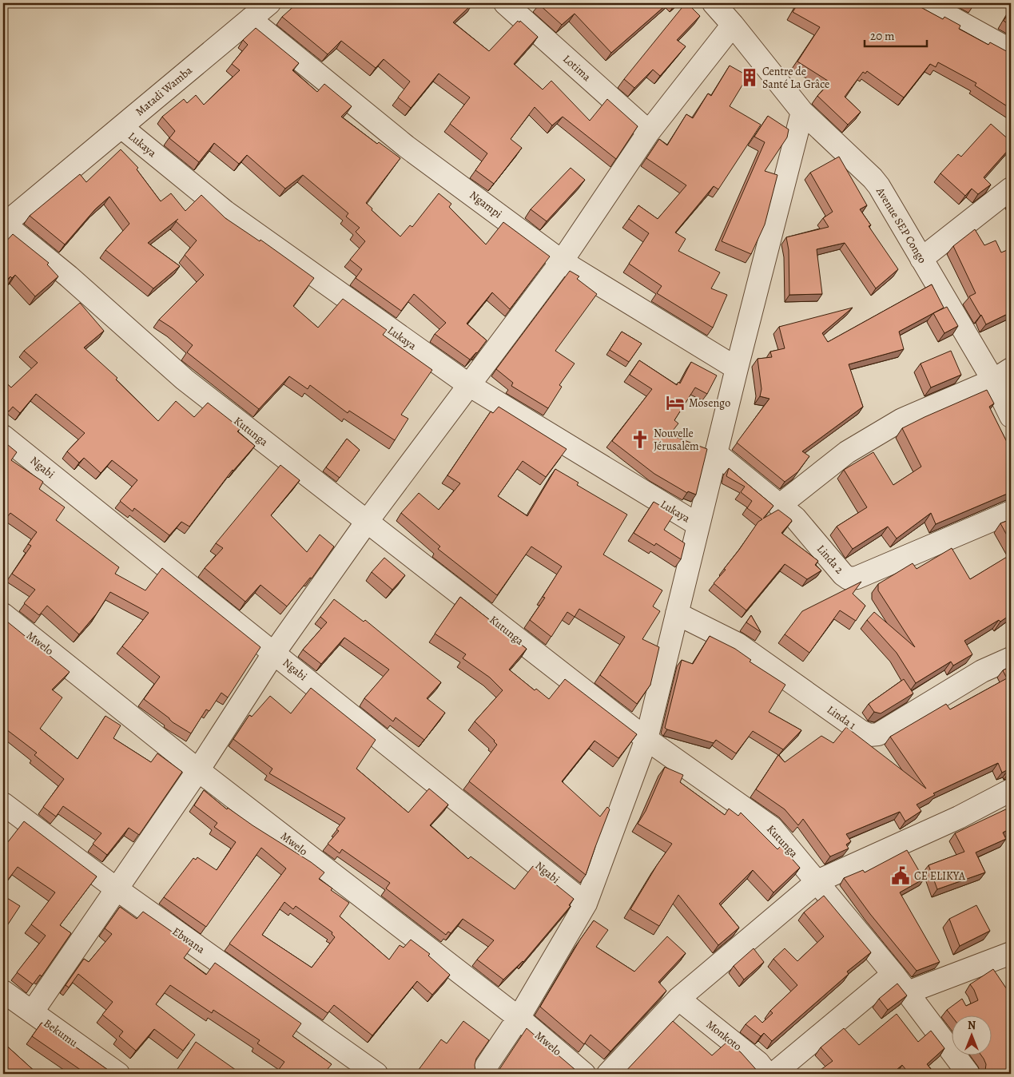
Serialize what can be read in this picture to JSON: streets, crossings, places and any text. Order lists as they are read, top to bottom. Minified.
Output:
{"streets":{"street":["Lotima","Matadi Wamba","Lukaya","Ngampi","Avenue SEP Congo","Kutunga","Ngabi","Linda 2","Mwelo","Linda 1","Ebwana","Bekumu","Monkoto"]},"crossings":[["Matadi Wamba","Lukaya"],["Matadi Wamba","Ngampi"],["Matadi Wamba","Kutunga"]],"places":{"building":["Centre de Santé La Grâce"],"hotel":["Mosengo"],"church":["Nouvelle Jérusalem"],"public building":["CE ELIKYA"]},"scale_bar":"20 m","north":"top"}
